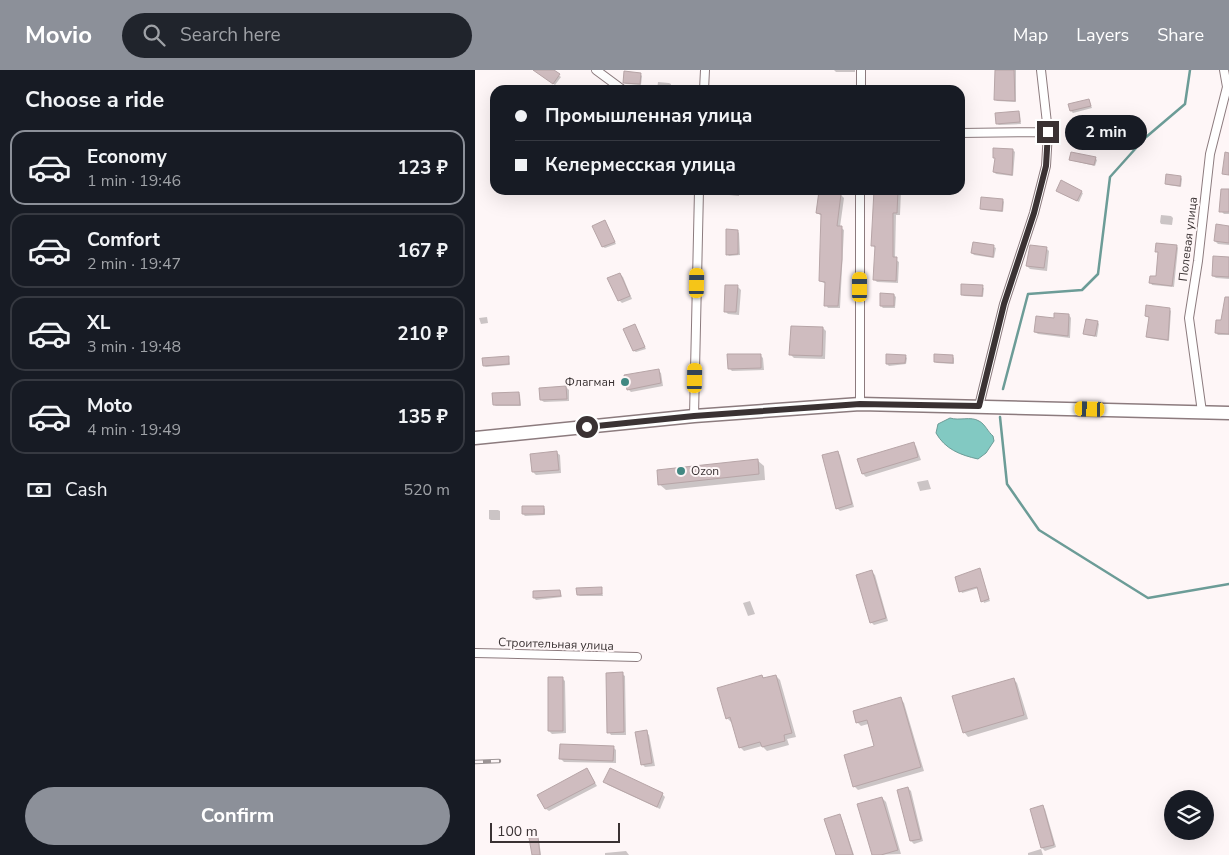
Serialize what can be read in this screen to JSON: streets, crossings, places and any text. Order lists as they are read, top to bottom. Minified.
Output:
{"streets":{"street":["Полевая улица","Строительная улица"]},"places":["Флагман","Ozon"],"scale_bar":"100 m","page":{"header":"Movio","search":"Search here","nav":["Map","Layers","Share"],"heading":"Choose a ride","banner":["Промышленная улица","Келермесская улица"],"bubble":"2 min","list":[{"name":"Economy","note":"1 min · 19:46","value":"123 ₽"},{"name":"Comfort","note":"2 min · 19:47","value":"167 ₽"},{"name":"XL","note":"3 min · 19:48","value":"210 ₽"},{"name":"Moto","note":"4 min · 19:49","value":"135 ₽"}],"pay":["Cash","520 m"],"buttons":"Confirm","scale":"100 m"}}
